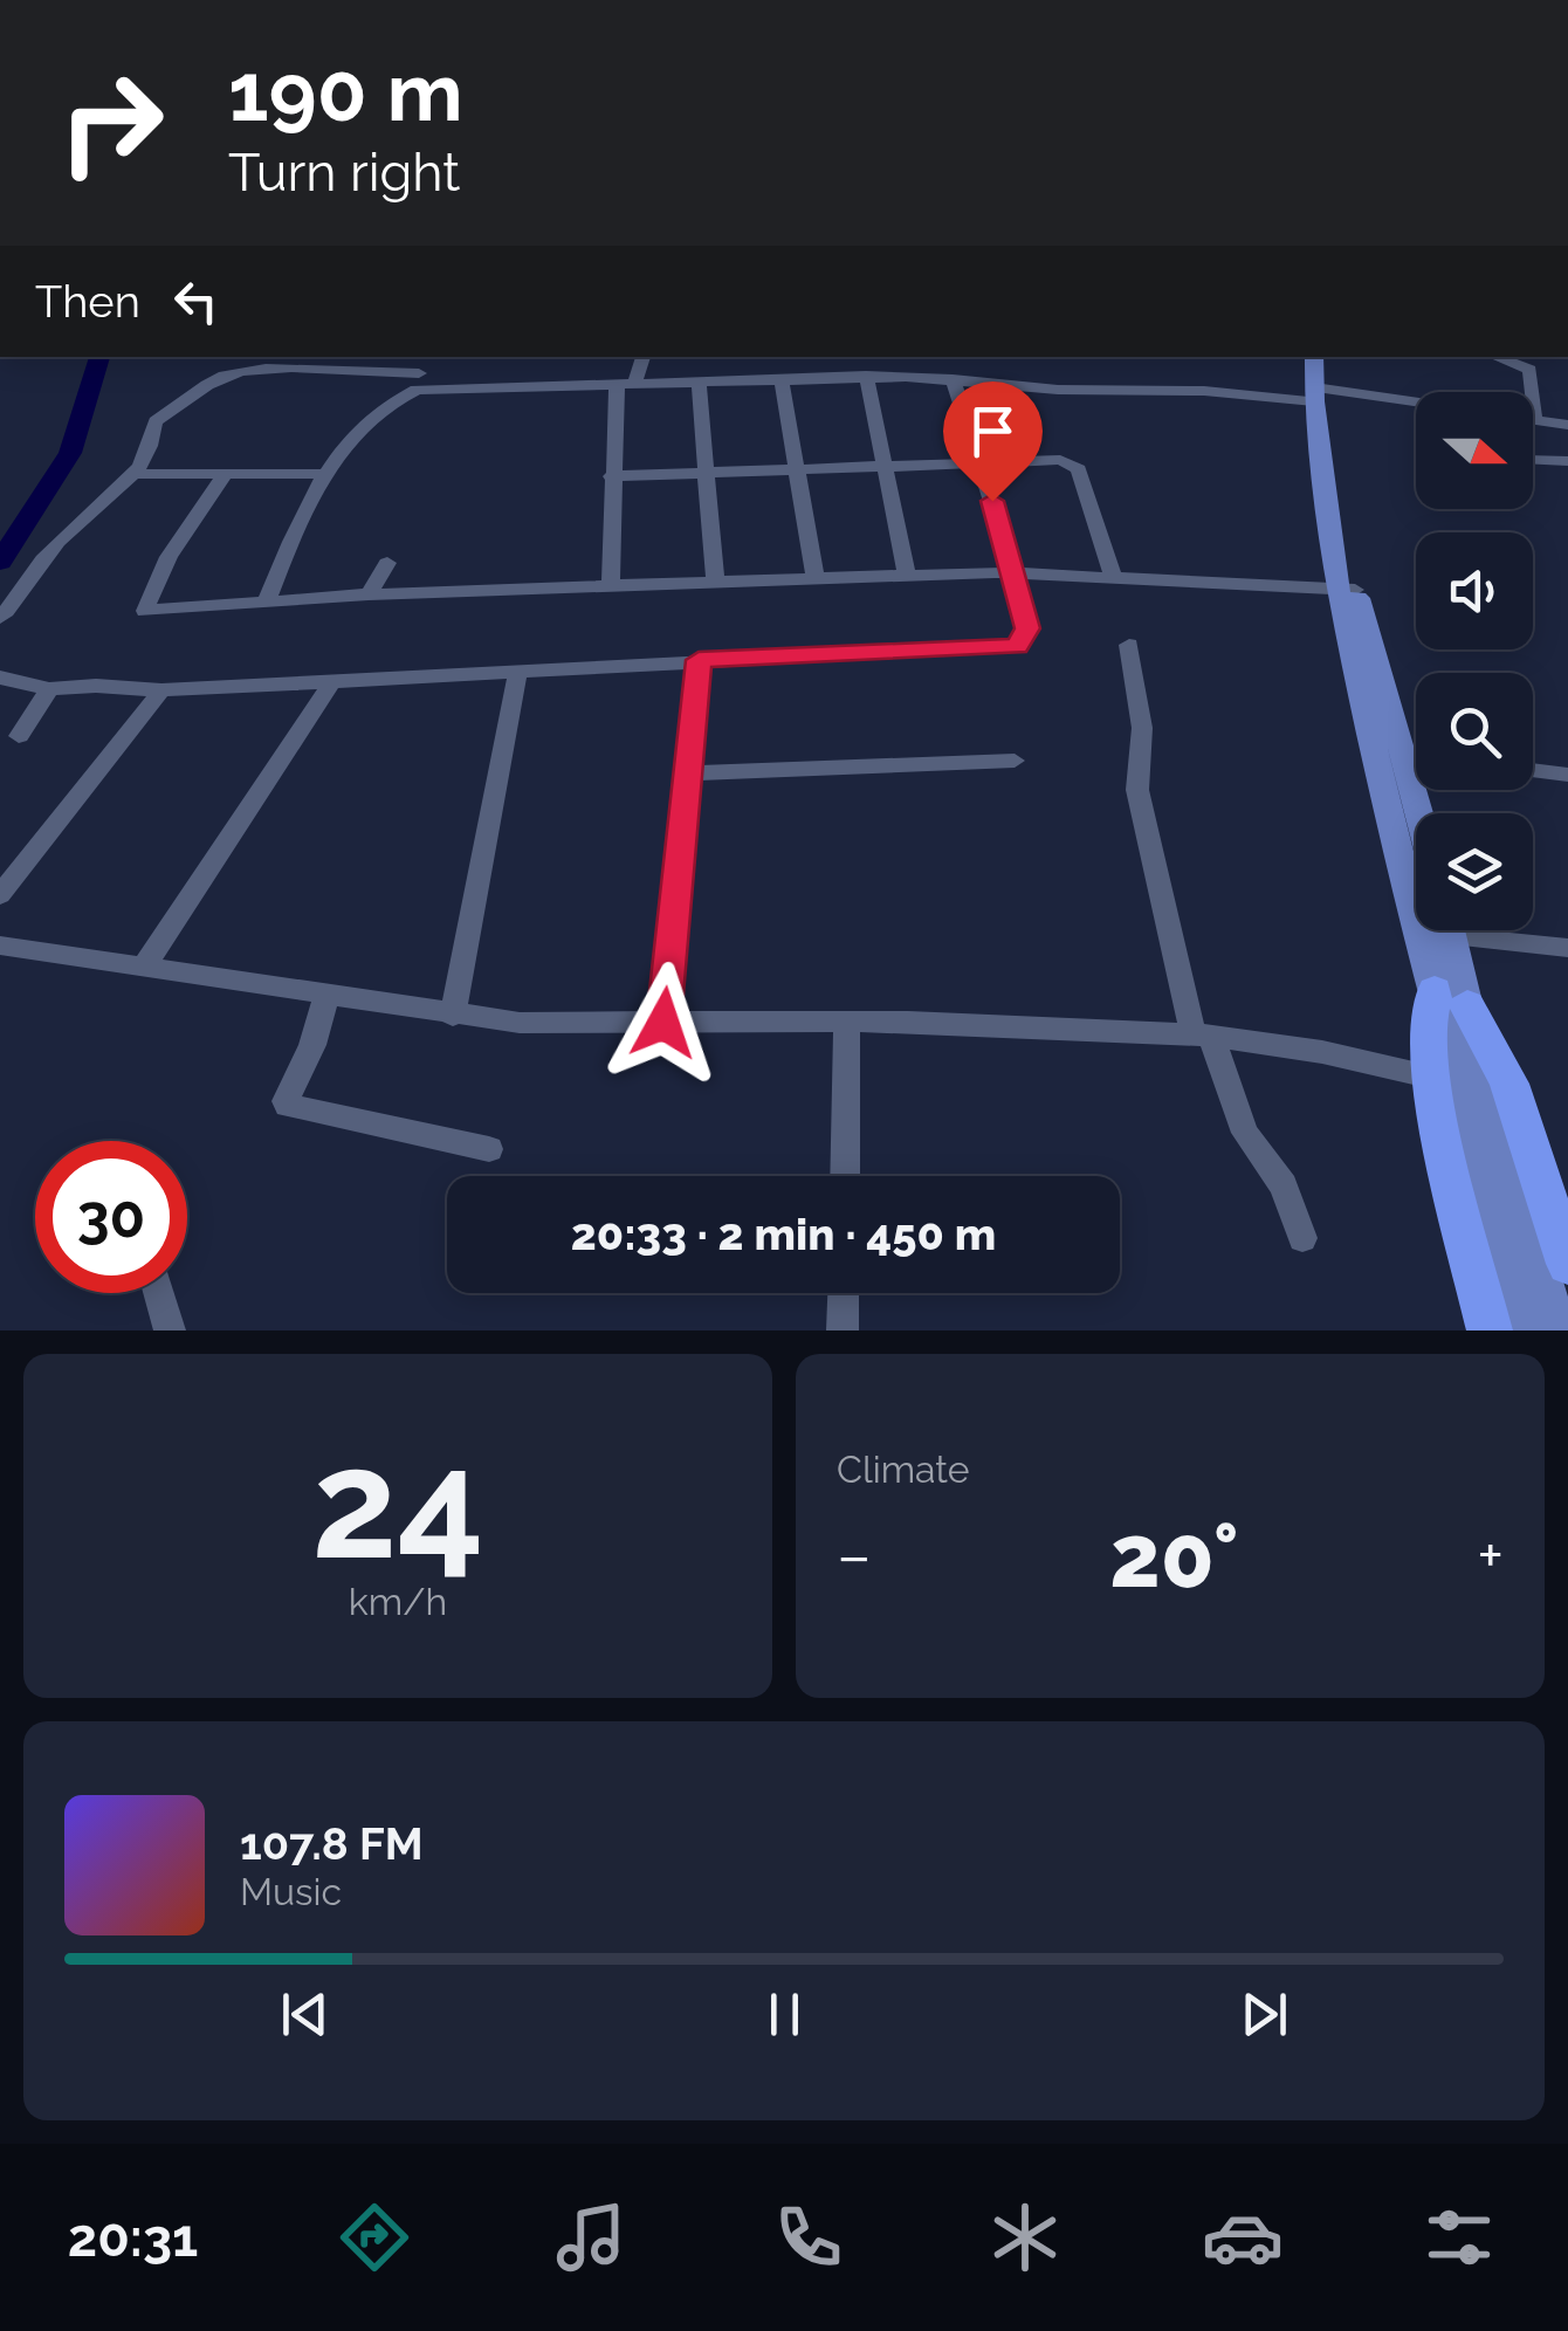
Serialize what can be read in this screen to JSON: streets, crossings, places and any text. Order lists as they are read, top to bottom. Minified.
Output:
{"north":"right","page":{"turn":["190 m","Turn right"],"then":"Then","limit":"30","trip":"20:33 · 2 min · 450 m","tile":[["24","km/h"],"Climate"],"heat":["−","20°","+"],"song":["107.8 FM","Music"],"tabs":"20:31"}}
